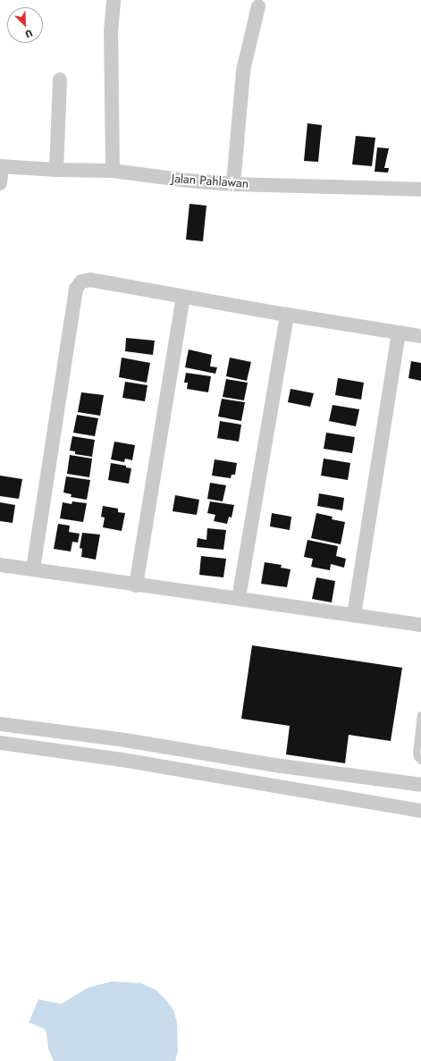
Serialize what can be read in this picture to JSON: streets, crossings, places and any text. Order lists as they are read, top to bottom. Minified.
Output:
{"streets":{"street":["Jalan Pahlawan"]},"north":"bottom right"}
